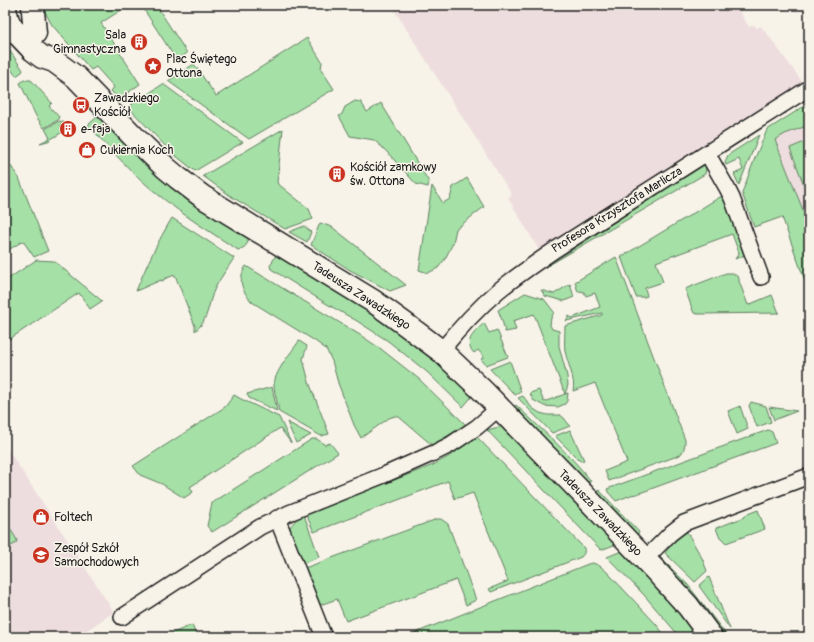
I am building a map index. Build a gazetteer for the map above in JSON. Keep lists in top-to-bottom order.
{
  "streets": {
    "street": ["Profesora Krzysztofa Marlicza", "Tadeusza Zawadzkiego"]
  },
  "crossings": [
    ["Profesora Krzysztofa Marlicza", "Tadeusza Zawadzkiego"]
  ],
  "places": {
    "building": ["Sala Gimnastyczna", "e-faja", "Kościół zamkowy św. Ottona"],
    "place": ["Plac Świętego Ottona"],
    "bus stop": ["Zawadzkiego Kościół"],
    "shop": ["Cukiernia Koch", "Foltech"],
    "school or university": ["Zespół Szkół Samochodowych"]
  }
}
